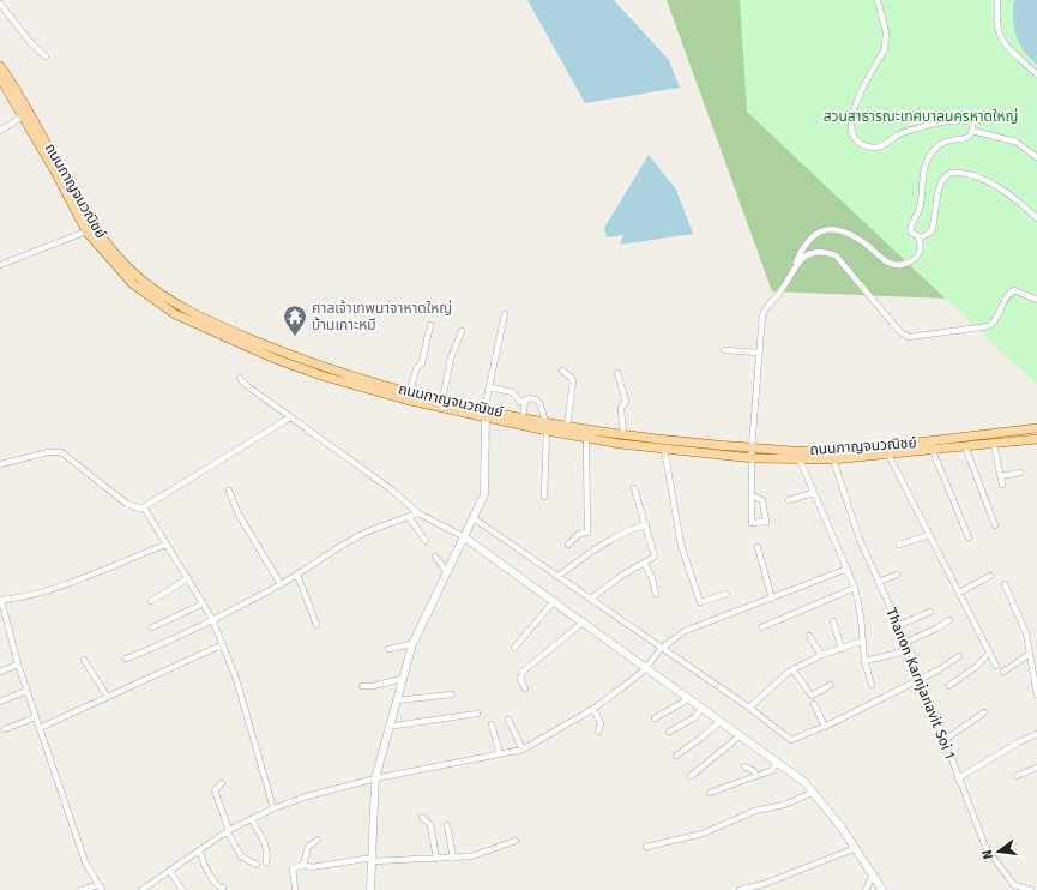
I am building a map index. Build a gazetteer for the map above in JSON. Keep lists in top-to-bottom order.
{
  "streets": {
    "main road": ["ถนนกาญจนวณิชย์"],
    "street": ["Thanon Karnjanavit Soi 1"]
  },
  "crossings": [
    ["ถนนกาญจนวณิชย์", "Thanon Karnjanavit Soi 1"]
  ],
  "parks": ["สวนสาธารณะเทศบาลนครหาดใหญ่"],
  "places": {
    "temple": ["ศาลเจ้าเทพนาจาหาดใหญ่ บ้านเกาะหมี"]
  },
  "north": "left"
}
